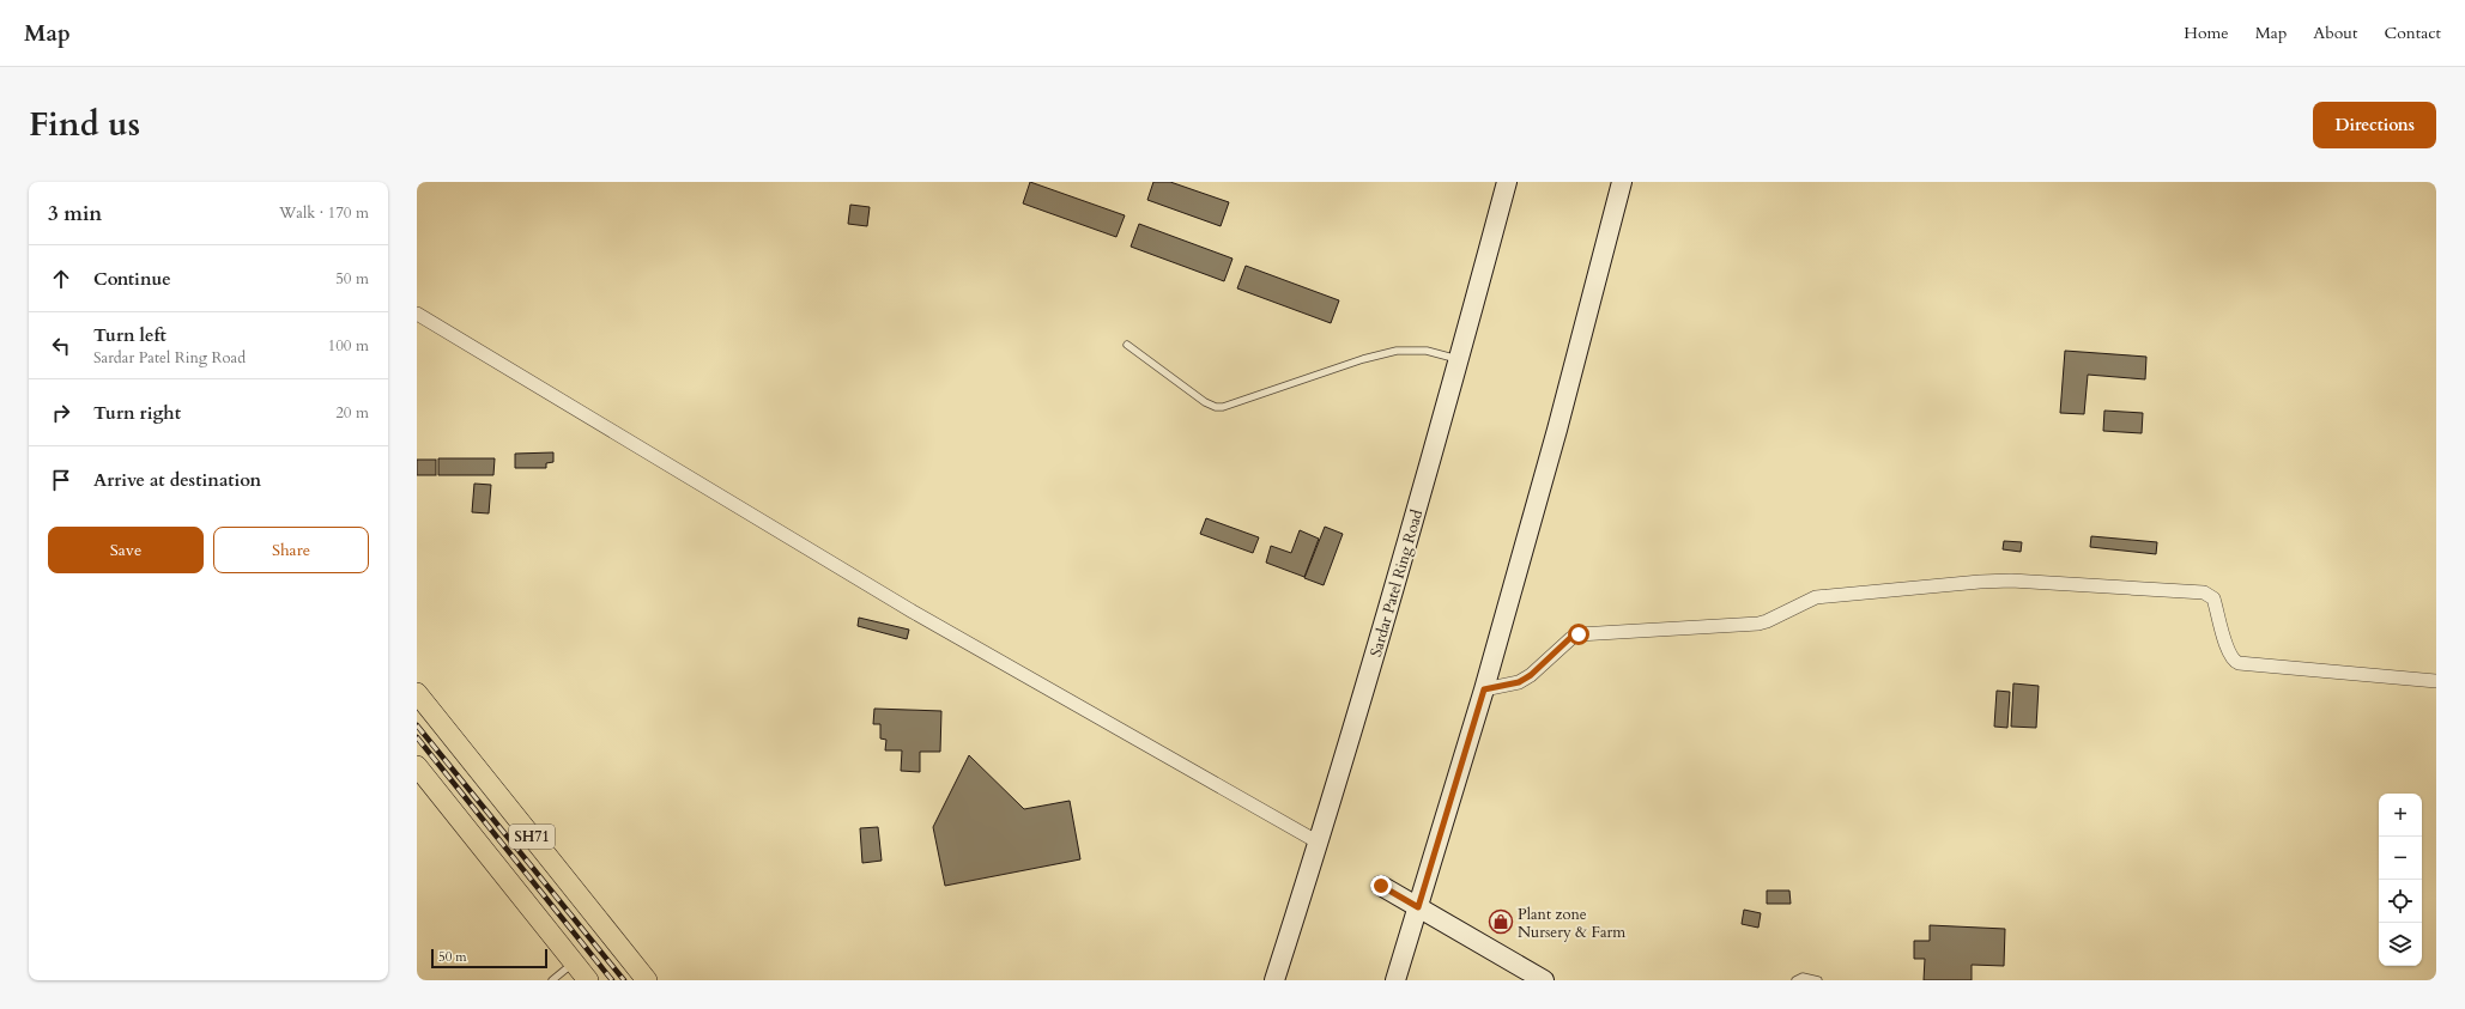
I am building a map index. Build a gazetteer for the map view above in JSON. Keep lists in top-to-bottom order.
{
  "streets": {
    "main road": ["SH71"],
    "street": ["Sardar Patel Ring Road"]
  },
  "places": {
    "shop": ["Plant zone Nursery & Farm"]
  },
  "scale_bar": "50 m",
  "page": {
    "header": "Map",
    "nav": [
      "Home",
      "Map",
      "About",
      "Contact"
    ],
    "title": "Find us",
    "buttons": [
      "Directions",
      ["Save", "Share"]
    ],
    "heading": ["3 min", "Walk · 170 m"],
    "list": [
      ["Continue", "50 m"],
      ["Turn left", "Sardar Patel Ring Road", "100 m"],
      ["Turn right", "20 m"],
      "Arrive at destination"
    ],
    "map_buttons": ["+", "−"],
    "scale": "50 m"
  }
}
